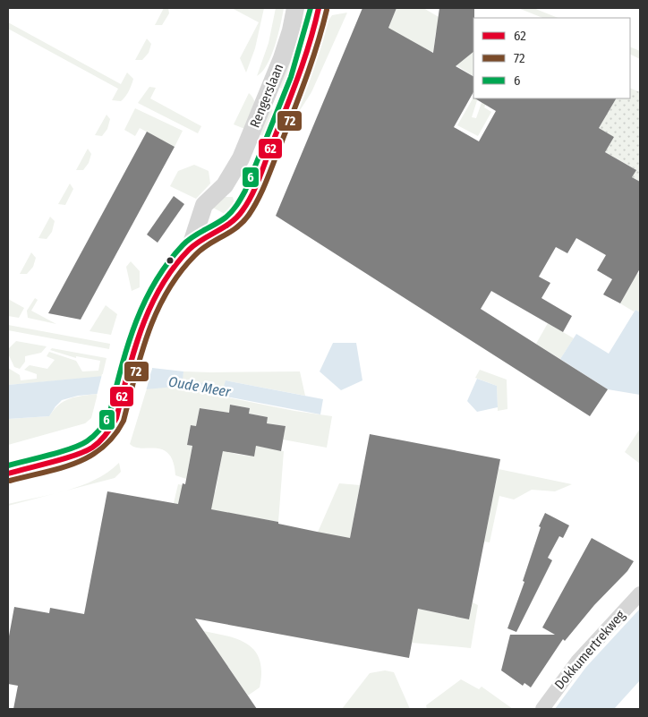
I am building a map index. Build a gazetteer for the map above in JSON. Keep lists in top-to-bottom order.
{
  "streets": {
    "street": ["Rengerslaan", "Dokkumertrekweg"]
  },
  "water": ["Oude Meer"],
  "lines": ["transit line 62", "transit line 6", "transit line 72"],
  "legend": ["62", "72", "6"]
}
